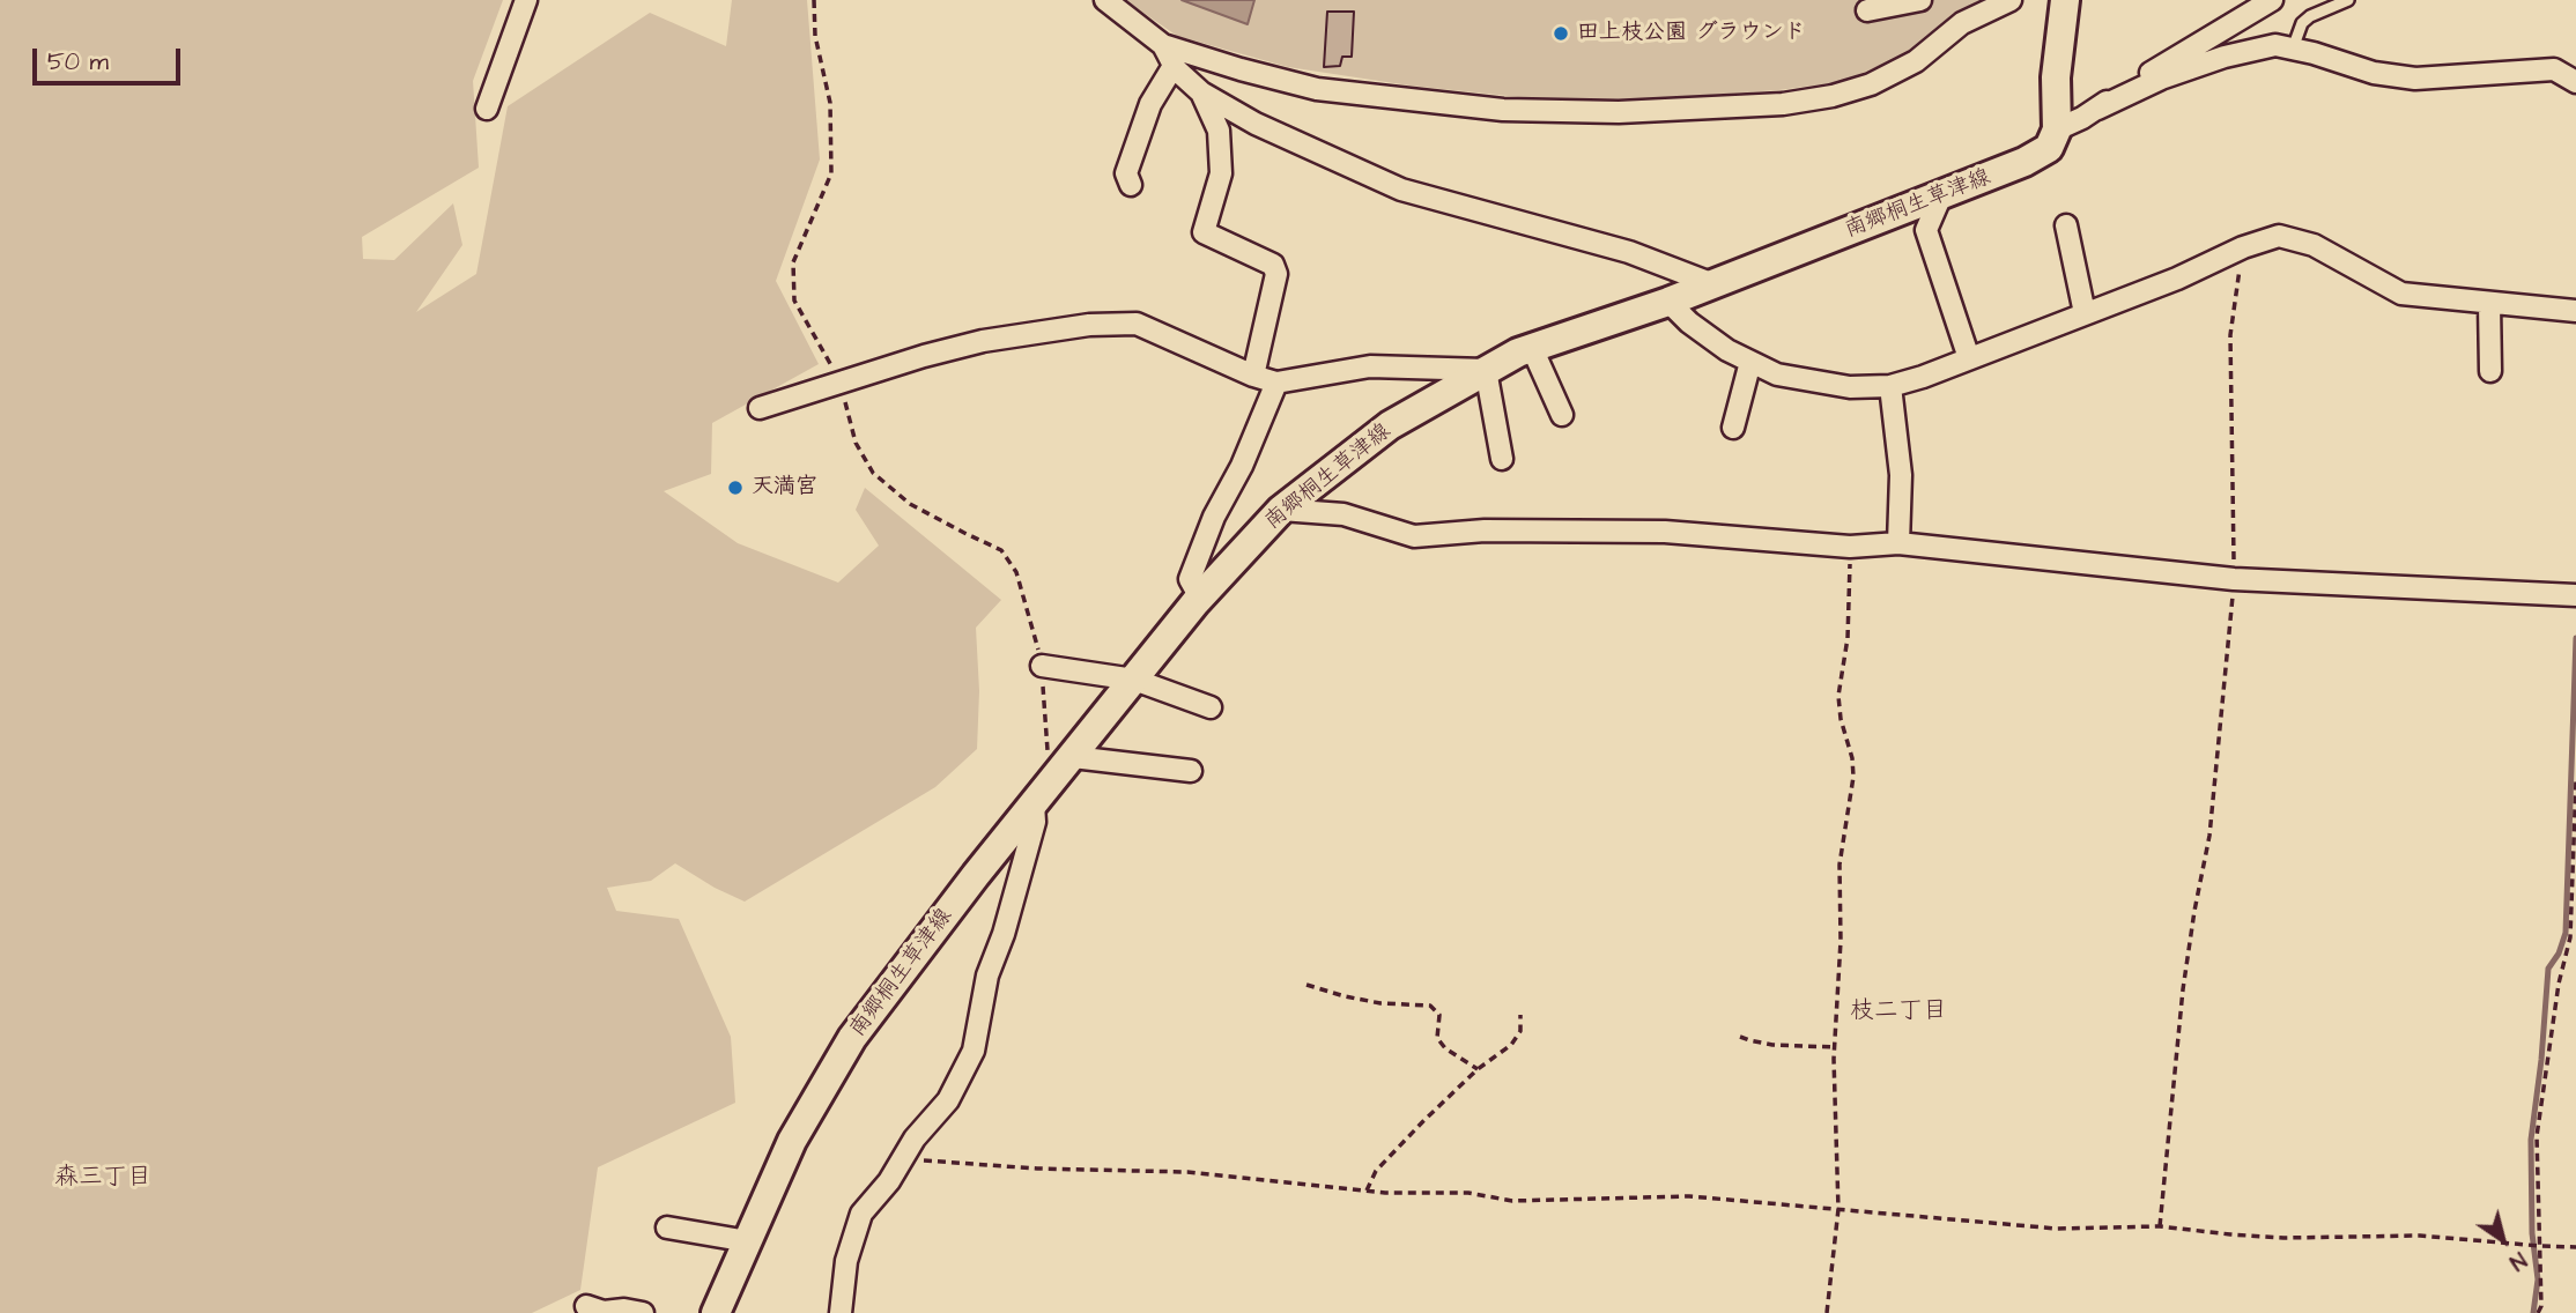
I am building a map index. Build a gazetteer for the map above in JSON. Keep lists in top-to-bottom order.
{
  "streets": {
    "main road": ["南郷桐生草津線"]
  },
  "districts": ["枝二丁目", "森三丁目"],
  "places": ["田上枝公園 グラウンド", "天満宮"],
  "scale_bar": "50 m",
  "north": "bottom right"
}
